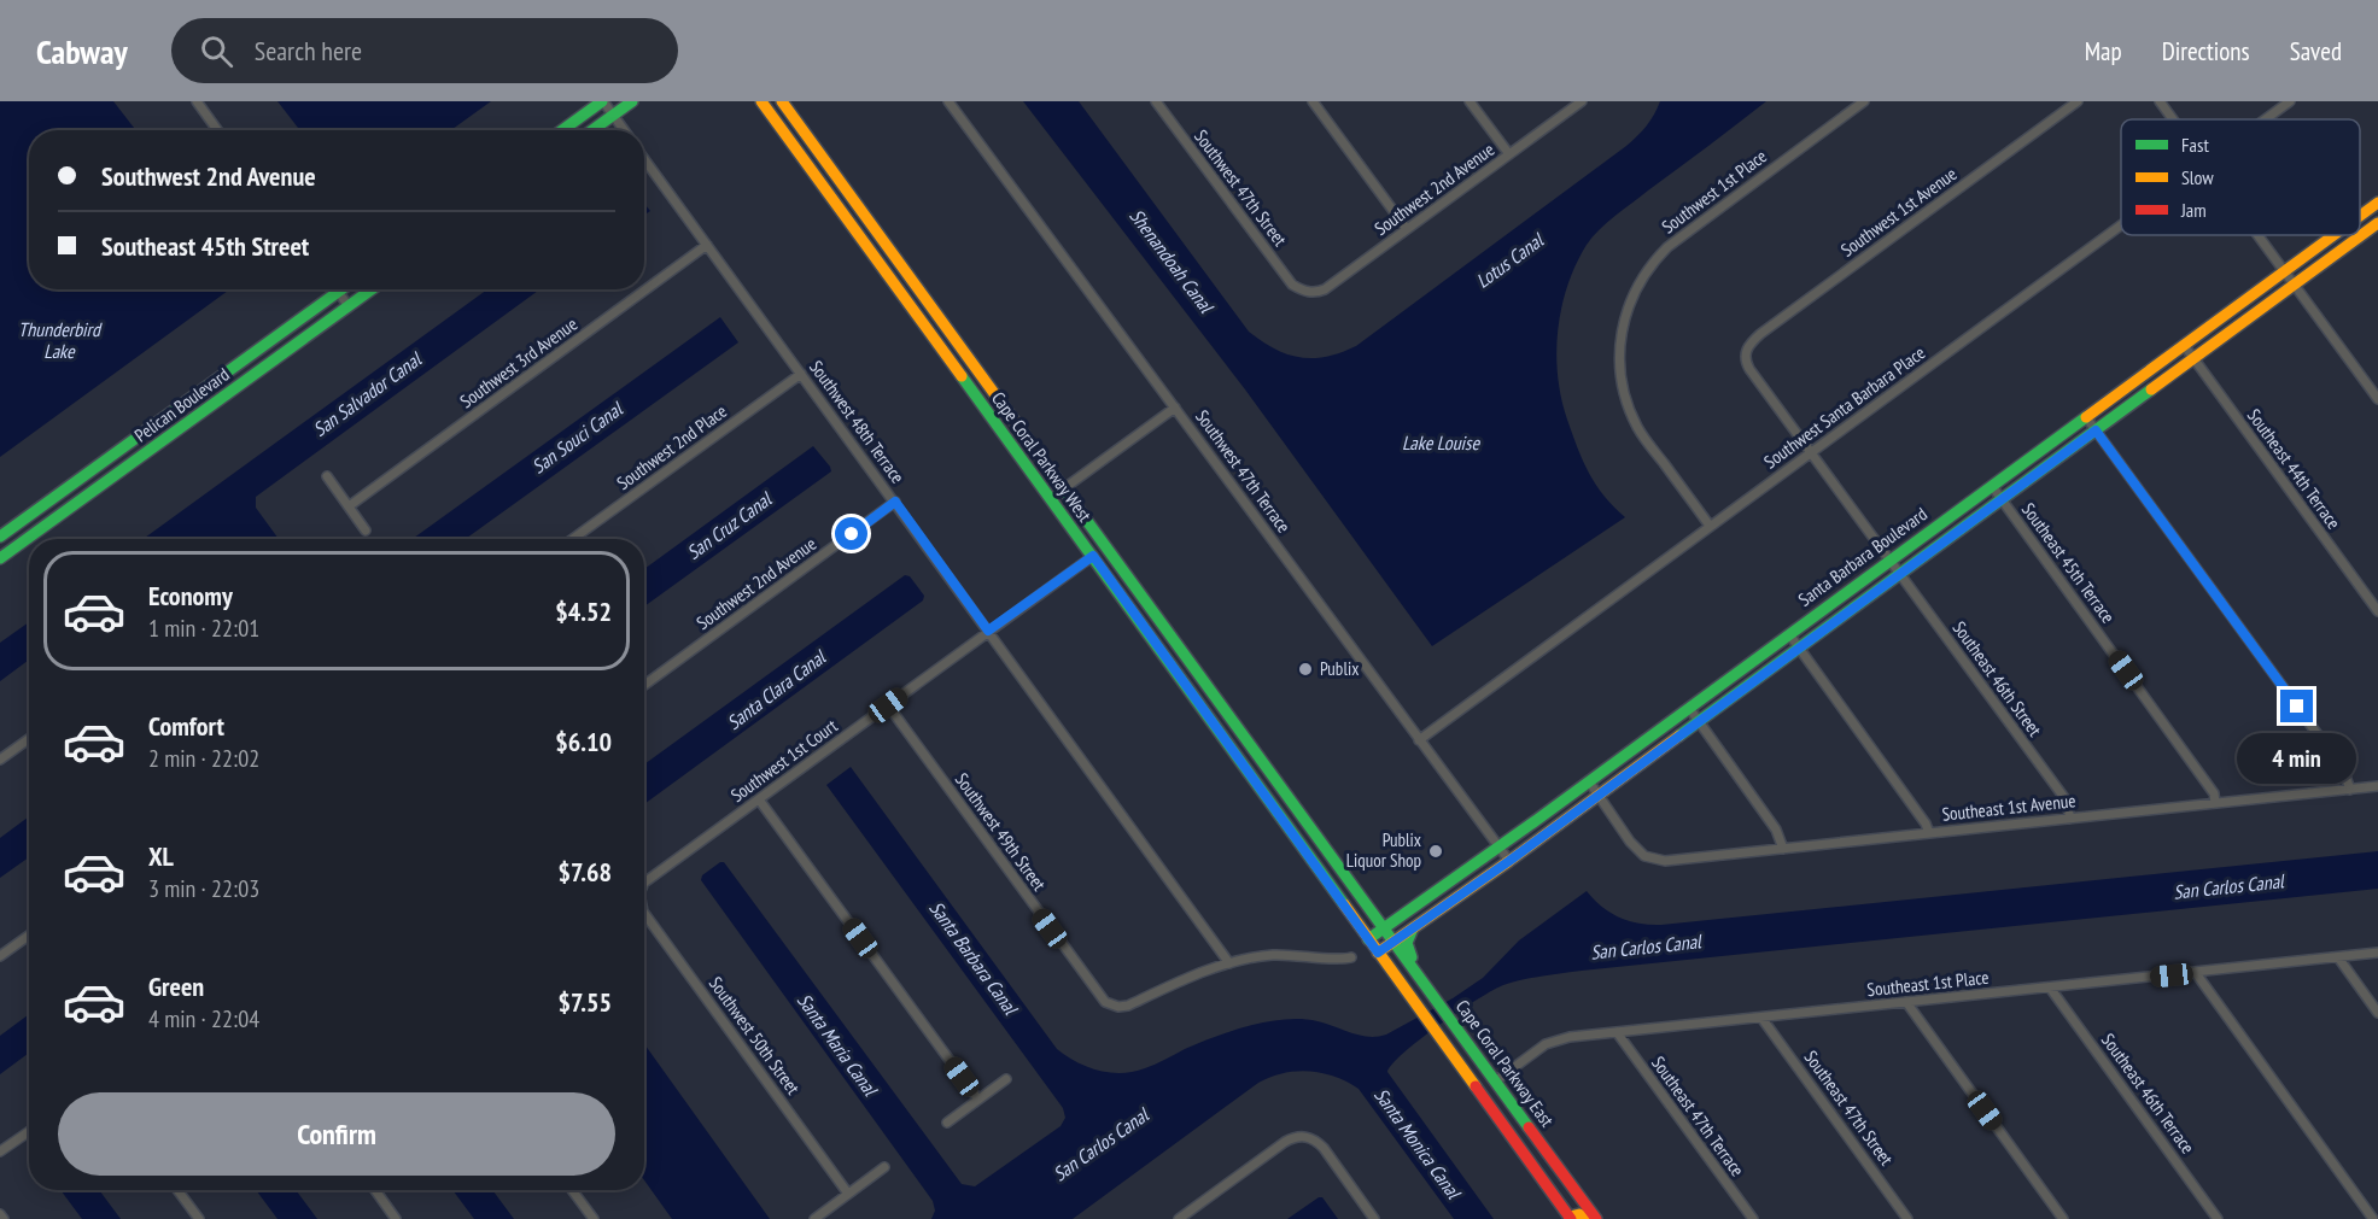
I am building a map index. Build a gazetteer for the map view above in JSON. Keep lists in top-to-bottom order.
{
  "streets": {
    "main road": [
      "Pelican Boulevard",
      "Cape Coral Parkway West",
      "Santa Barbara Boulevard",
      "Cape Coral Parkway East"
    ],
    "street": [
      "Southwest 47th Street",
      "Southwest 2nd Avenue",
      "Southwest 1st Place",
      "Southwest 1st Avenue",
      "Southwest 3rd Avenue",
      "Southwest Santa Barbara Place",
      "Southwest 48th Terrace",
      "Southwest 2nd Place",
      "Southeast 44th Terrace",
      "Southwest 47th Terrace",
      "Southeast 45th Terrace",
      "Southeast 46th Street",
      "Southwest 1st Court",
      "Southeast 1st Avenue",
      "Southwest 49th Street",
      "Southeast 1st Place",
      "Southwest 50th Street",
      "Southeast 46th Terrace",
      "Southeast 47th Street",
      "Southeast 47th Terrace"
    ]
  },
  "crossings": [
    ["Southwest 47th Street", "Southwest 2nd Avenue"],
    ["Southwest 2nd Avenue", "Southwest 48th Terrace"],
    ["Southwest 1st Place", "Southwest Santa Barbara Place"],
    ["Southwest 1st Avenue", "Southeast 46th Street"],
    ["Southwest 3rd Avenue", "Southwest 48th Terrace"],
    ["Southwest Santa Barbara Place", "Southwest 47th Terrace"],
    ["Southwest Santa Barbara Place", "Southeast 46th Street"],
    ["Southwest 48th Terrace", "Southwest 2nd Place"],
    ["Southwest 48th Terrace", "Southwest 1st Court"],
    ["Southwest 48th Terrace", "Southwest 49th Street"],
    ["Cape Coral Parkway West", "Santa Barbara Boulevard"],
    ["Cape Coral Parkway West", "Southwest 1st Court"],
    ["Cape Coral Parkway West", "Cape Coral Parkway East"],
    ["Southeast 44th Terrace", "Santa Barbara Boulevard"],
    ["Southwest 47th Terrace", "Santa Barbara Boulevard"],
    ["Santa Barbara Boulevard", "Southeast 45th Terrace"],
    ["Santa Barbara Boulevard", "Southeast 46th Street"],
    ["Santa Barbara Boulevard", "Southeast 1st Avenue"],
    ["Santa Barbara Boulevard", "Cape Coral Parkway East"],
    ["Southeast 45th Terrace", "Southeast 1st Avenue"],
    ["Southeast 46th Street", "Southeast 1st Avenue"],
    ["Southwest 1st Court", "Southwest 49th Street"],
    ["Southeast 1st Place", "Cape Coral Parkway East"],
    ["Southeast 1st Place", "Southeast 46th Terrace"],
    ["Southeast 1st Place", "Southeast 47th Street"],
    ["Southeast 1st Place", "Southeast 47th Terrace"]
  ],
  "water": [
    "Shenandoah Canal",
    "Lotus Canal",
    "Thunderbird Lake",
    "San Salvador Canal",
    "San Souci Canal",
    "Lake Louise",
    "San Cruz Canal",
    "Santa Clara Canal",
    "San Carlos Canal",
    "Santa Barbara Canal",
    "Santa Maria Canal",
    "Santa Monica Canal"
  ],
  "places": ["Publix", "Publix Liquor Shop"],
  "legend": ["Fast", "Slow", "Jam"],
  "page": {
    "header": "Cabway",
    "search": "Search here",
    "nav": ["Map", "Directions", "Saved"],
    "banner": ["Southwest 2nd Avenue", "Southeast 45th Street"],
    "list": [
      {
        "name": "Economy",
        "note": "1 min · 22:01",
        "value": "$4.52"
      },
      {
        "name": "Comfort",
        "note": "2 min · 22:02",
        "value": "$6.10"
      },
      {
        "name": "XL",
        "note": "3 min · 22:03",
        "value": "$7.68"
      },
      {
        "name": "Green",
        "note": "4 min · 22:04",
        "value": "$7.55"
      }
    ],
    "bubble": "4 min",
    "buttons": "Confirm"
  }
}
